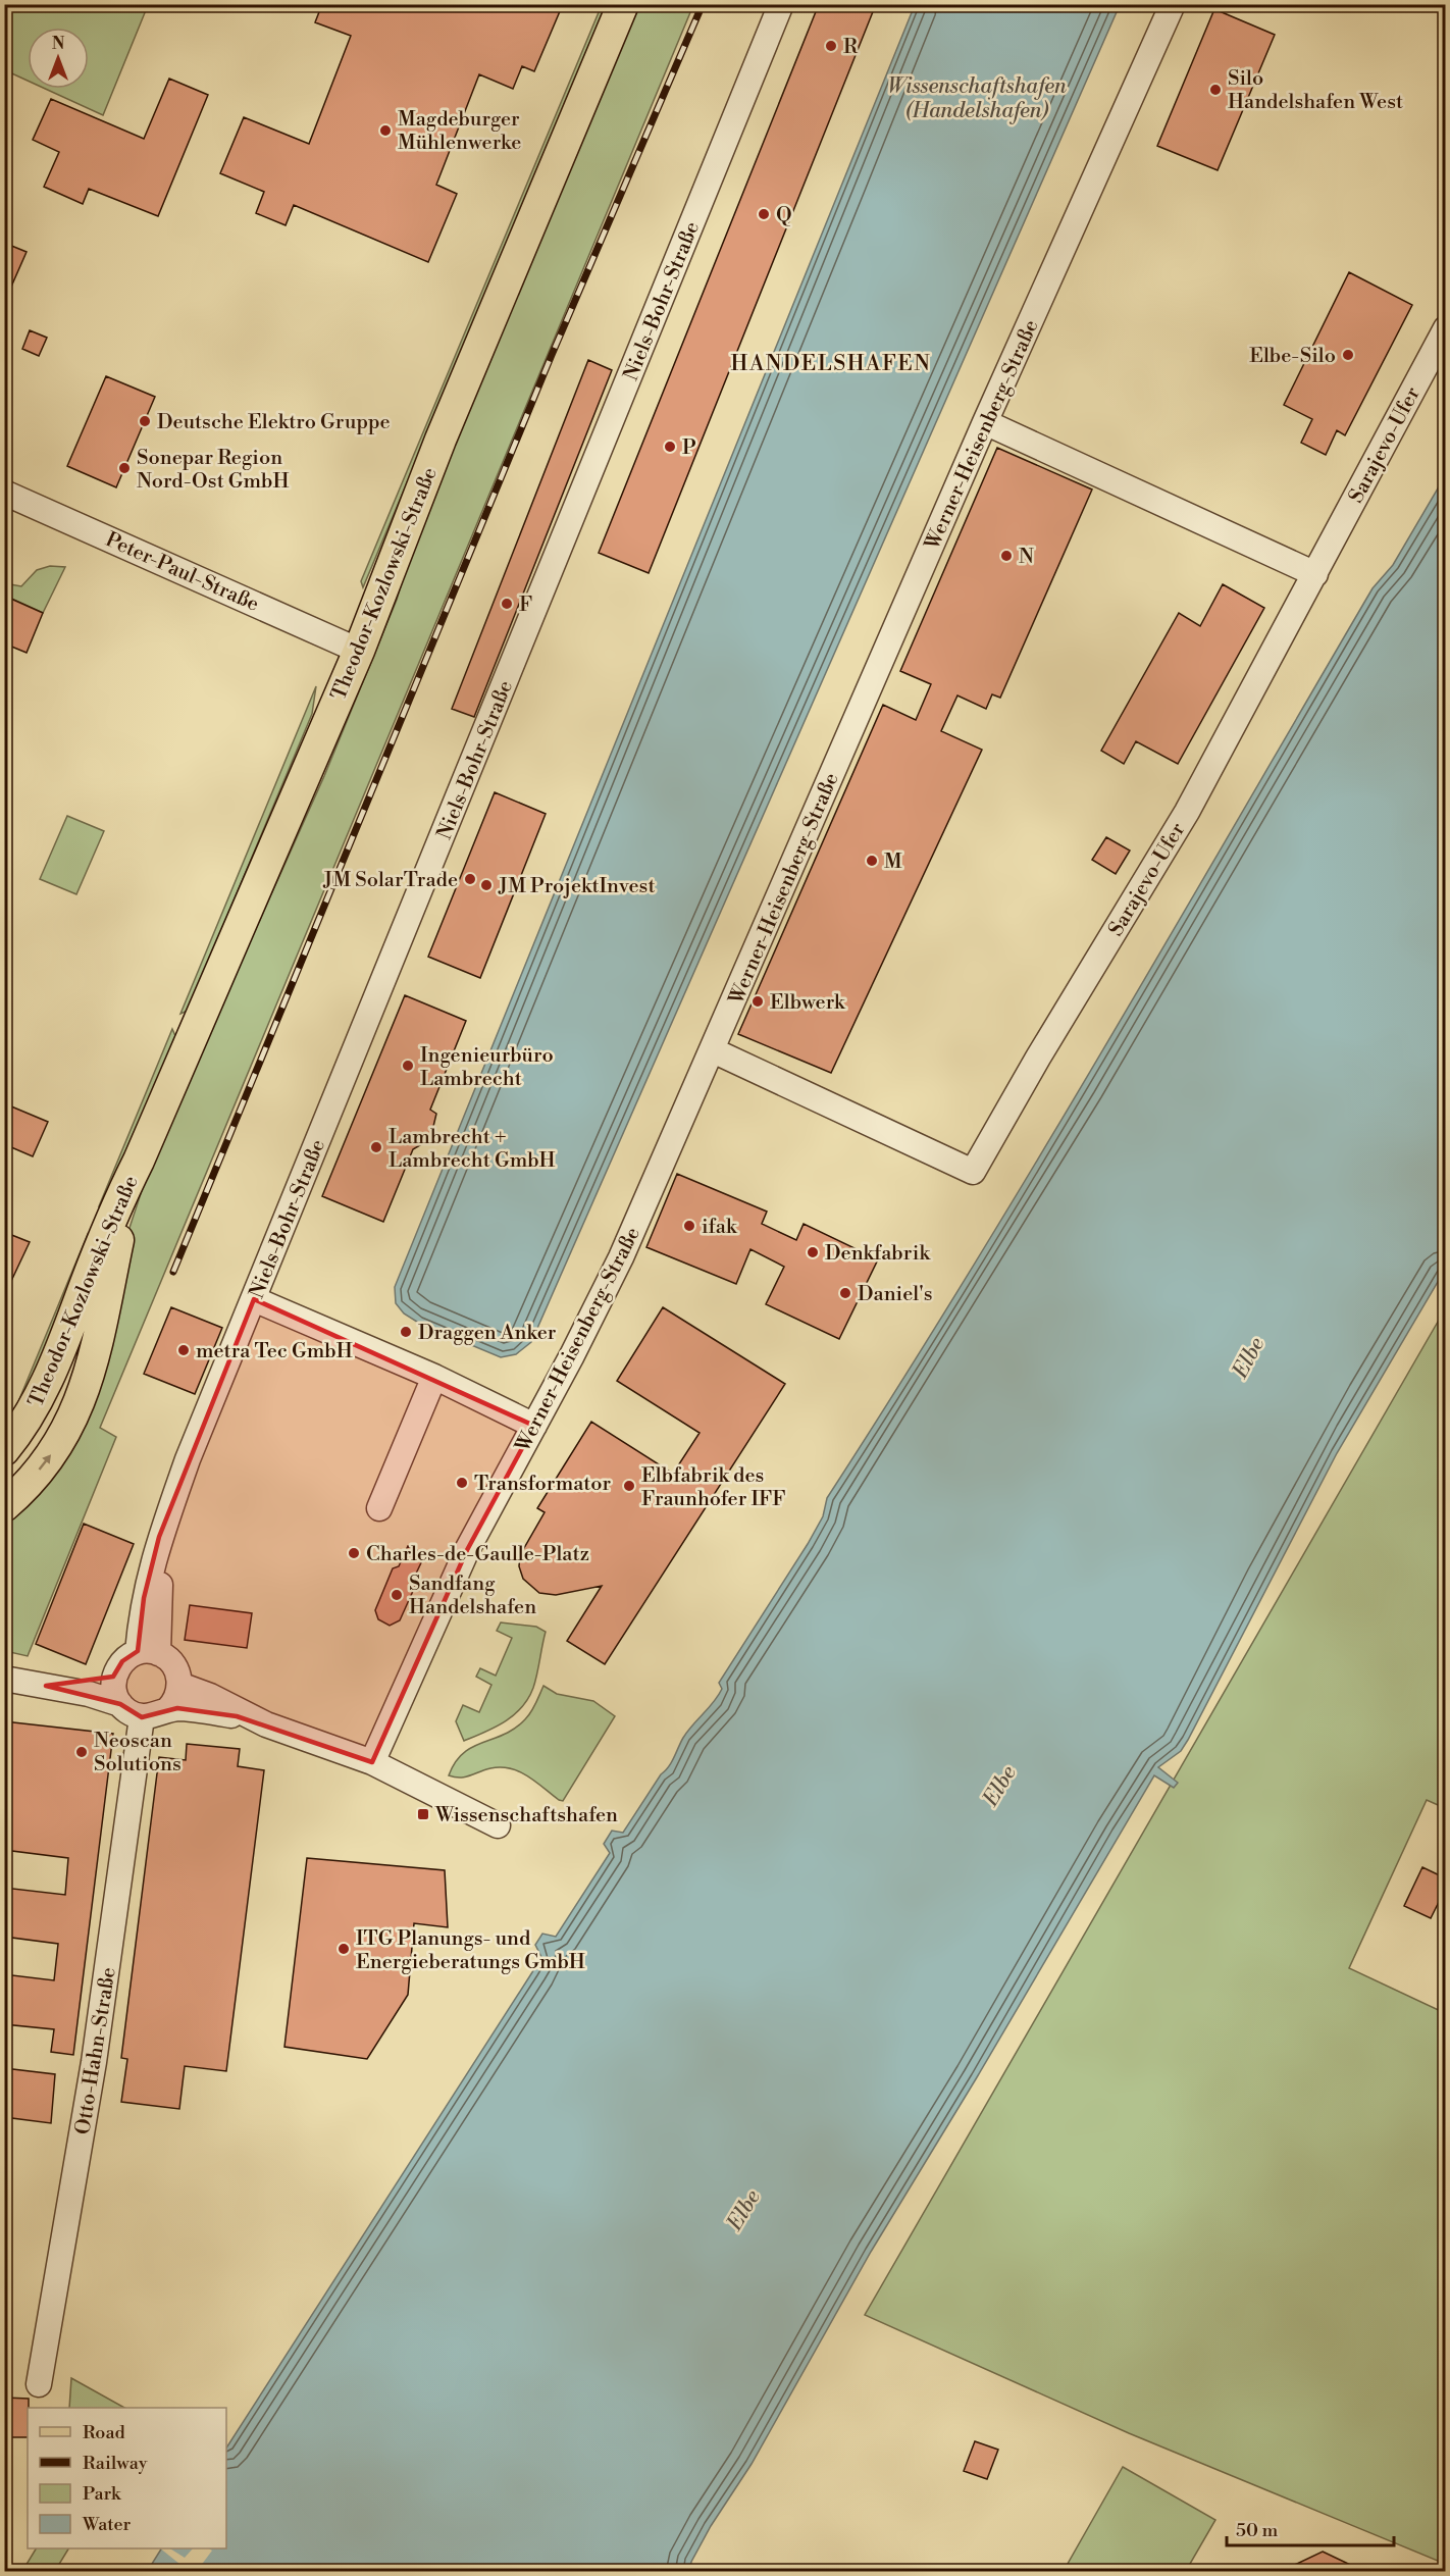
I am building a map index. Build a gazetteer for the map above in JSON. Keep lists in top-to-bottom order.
{
  "streets": {
    "main road": ["Theodor-Kozlowski-Straße"],
    "street": [
      "Niels-Bohr-Straße",
      "Werner-Heisenberg-Straße",
      "Sarajevo-Ufer",
      "Peter-Paul-Straße",
      "Otto-Hahn-Straße"
    ]
  },
  "crossings": [
    ["Niels-Bohr-Straße", "Otto-Hahn-Straße"],
    ["Werner-Heisenberg-Straße", "Sarajevo-Ufer"],
    ["Peter-Paul-Straße", "Theodor-Kozlowski-Straße"]
  ],
  "districts": ["HANDELSHAFEN"],
  "water": ["Wissenschaftshafen (Handelshafen)", "Elbe"],
  "places": {
    "other": [
      "R",
      "Silo Handelshafen West",
      "Magdeburger Mühlenwerke",
      "Q",
      "Elbe-Silo",
      "Deutsche Elektro Gruppe",
      "P",
      "Sonepar Region Nord-Ost GmbH",
      "N",
      "F",
      "M",
      "JM SolarTrade",
      "JM ProjektInvest",
      "Elbwerk",
      "Ingenieurbüro Lambrecht",
      "Lambrecht + Lambrecht GmbH",
      "ifak",
      "Denkfabrik",
      "Daniel's",
      "Draggen Anker",
      "metra Tec GmbH",
      "Transformator",
      "Elbfabrik des Fraunhofer IFF",
      "Charles-de-Gaulle-Platz",
      "Sandfang Handelshafen",
      "Neoscan Solutions",
      "ITG Planungs- und Energieberatungs GmbH"
    ],
    "transit": ["Wissenschaftshafen"]
  },
  "legend": [
    "Road",
    "Railway",
    "Park",
    "Water"
  ],
  "scale_bar": "50 m",
  "north": "top"
}
